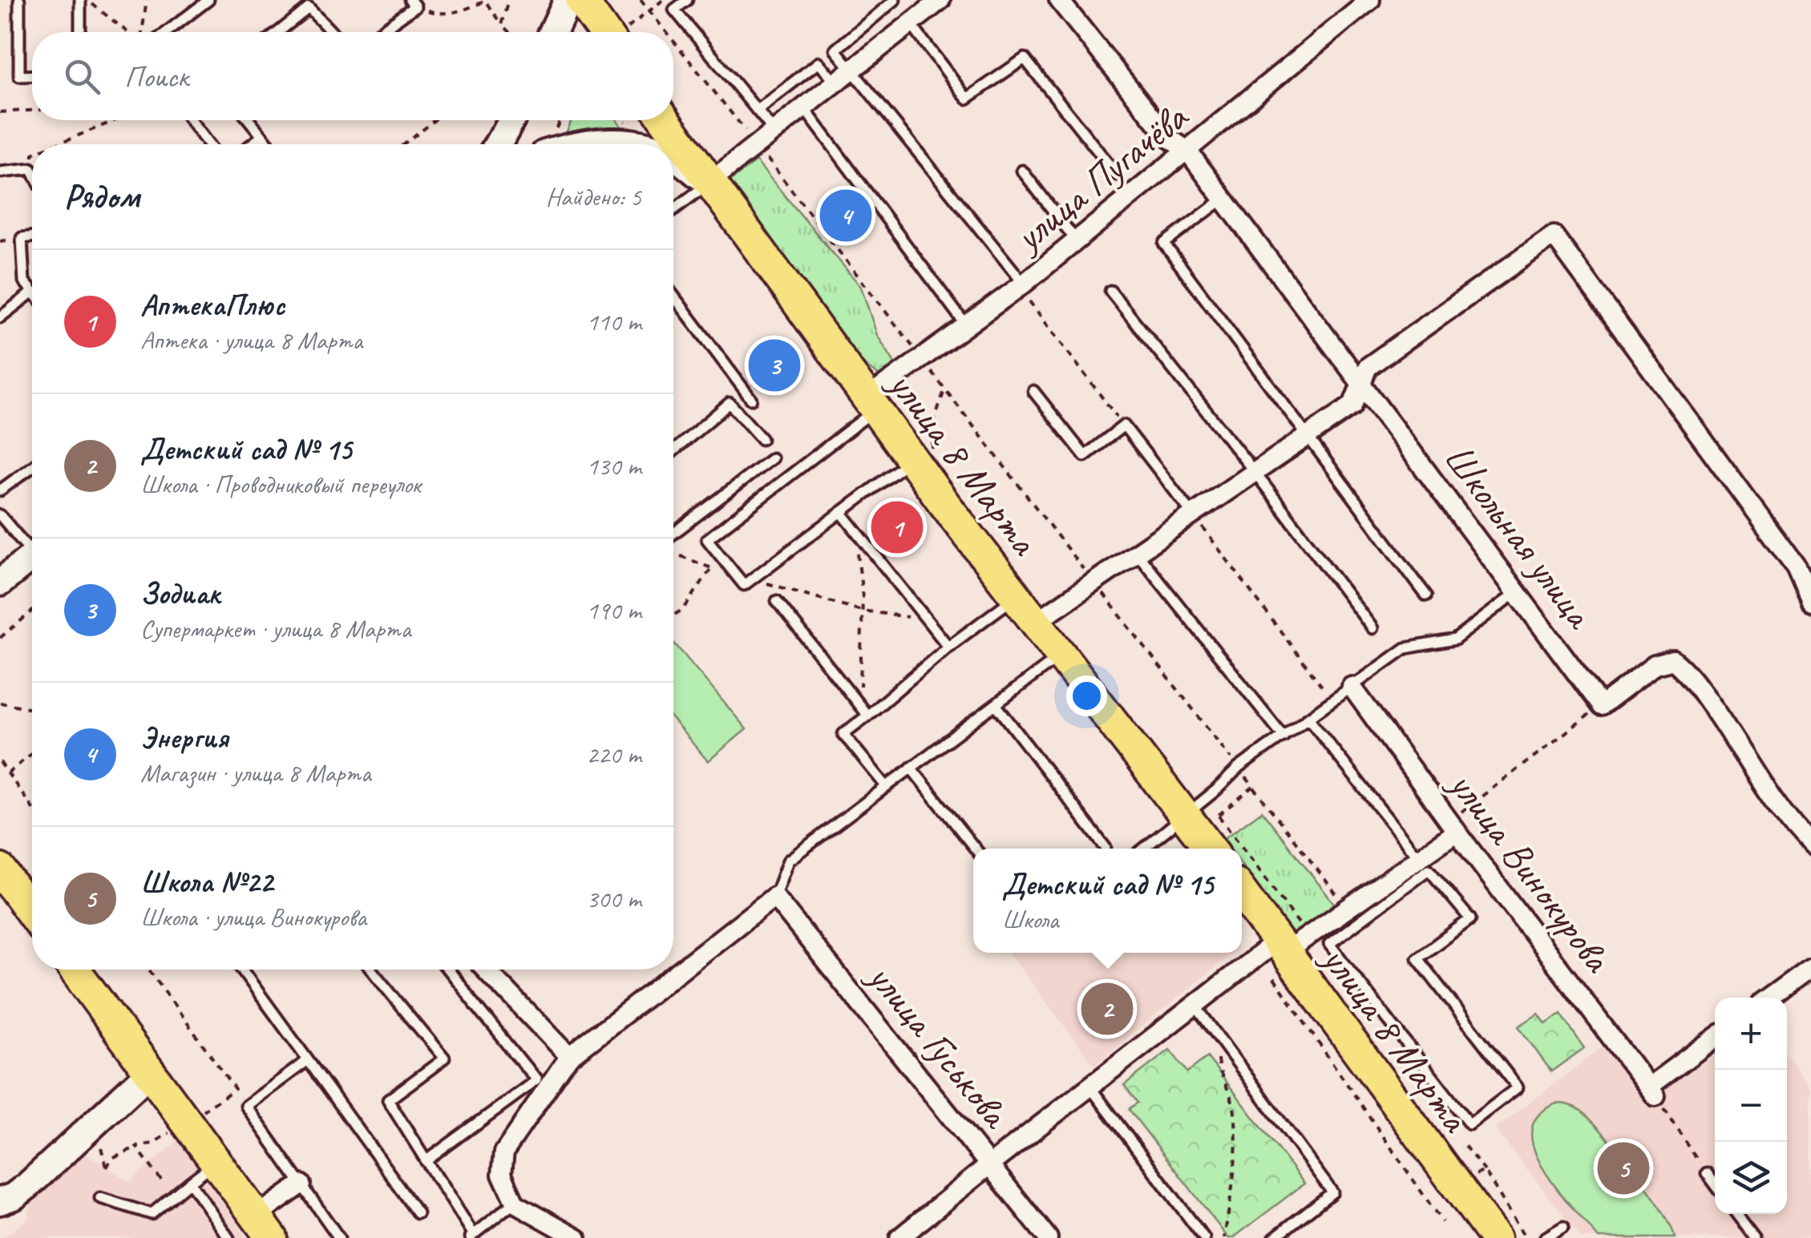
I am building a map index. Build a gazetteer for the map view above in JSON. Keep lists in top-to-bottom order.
{
  "streets": {
    "main road": ["улица 8 Марта"],
    "street": [
      "улица Пугачёва",
      "Школьная улица",
      "улица Винокурова",
      "улица Гуськова"
    ]
  },
  "crossings": [
    ["улица Пугачёва", "улица 8 Марта"],
    ["улица Пугачёва", "Школьная улица"]
  ],
  "page": {
    "search": "Поиск",
    "heading": ["Рядом", "Найдено: 5"],
    "pins": [
      "4",
      "3",
      "1",
      "2",
      "5"
    ],
    "list": [
      {
        "mark": "1",
        "name": "АптекаПлюс",
        "note": "Аптека · улица 8 Марта",
        "value": "110 m"
      },
      {
        "mark": "2",
        "name": "Детский сад № 15",
        "note": "Школа · Проводниковый переулок",
        "value": "130 m"
      },
      {
        "mark": "3",
        "name": "Зодиак",
        "note": "Супермаркет · улица 8 Марта",
        "value": "190 m"
      },
      {
        "mark": "4",
        "name": "Энергия",
        "note": "Магазин · улица 8 Марта",
        "value": "220 m"
      },
      {
        "mark": "5",
        "name": "Школа №22",
        "note": "Школа · улица Винокурова",
        "value": "300 m"
      }
    ],
    "popup": ["Детский сад № 15", "Школа"],
    "map_buttons": ["+", "−"]
  }
}
